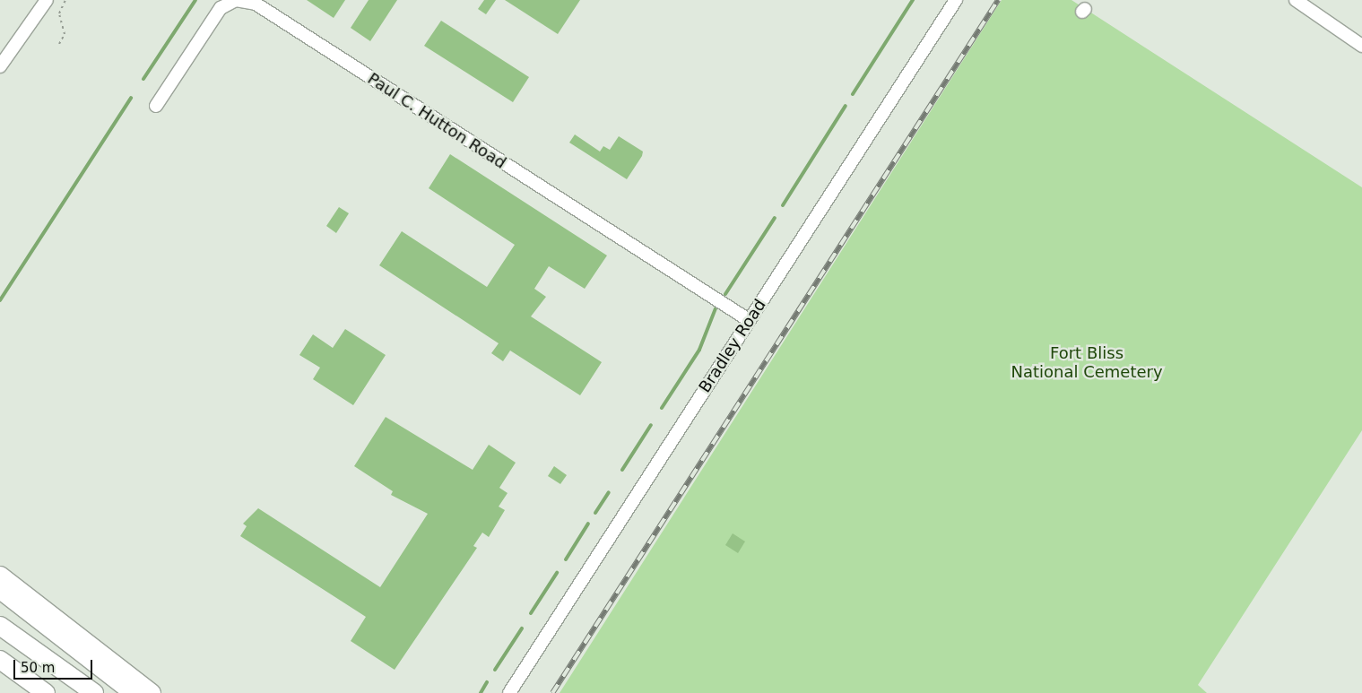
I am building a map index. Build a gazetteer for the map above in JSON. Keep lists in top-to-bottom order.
{
  "streets": {
    "street": ["Paul C. Hutton Road", "Bradley Road"]
  },
  "crossings": [
    ["Paul C. Hutton Road", "Bradley Road"]
  ],
  "parks": ["Fort Bliss National Cemetery"],
  "scale_bar": "50 m"
}
